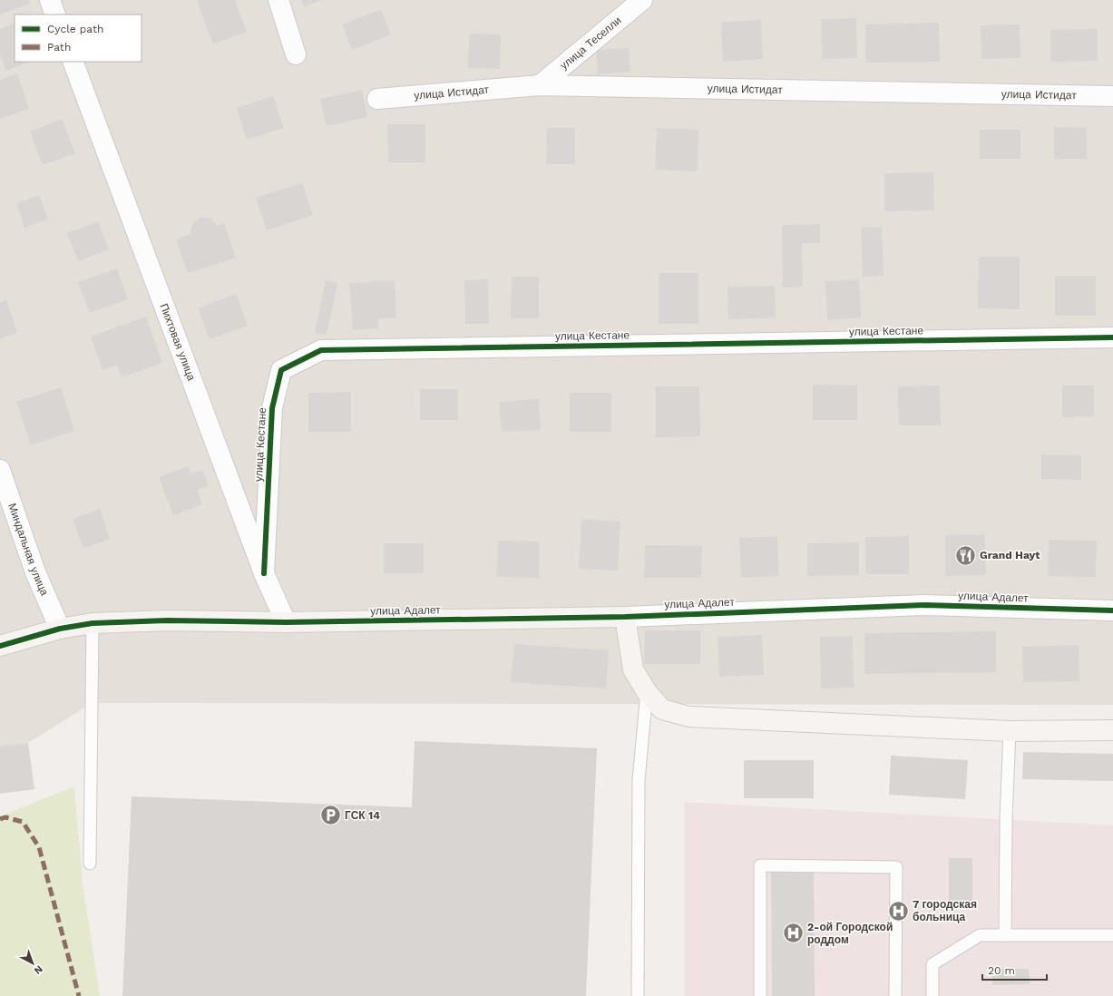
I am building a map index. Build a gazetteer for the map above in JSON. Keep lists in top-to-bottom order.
{
  "streets": {
    "street": [
      "улица Теселли",
      "улица Истидат",
      "улица Кестане",
      "Пихтовая улица",
      "Миндальная улица",
      "улица Адалет"
    ]
  },
  "crossings": [
    ["улица Теселли", "улица Истидат"],
    ["улица Кестане", "Пихтовая улица"],
    ["Пихтовая улица", "улица Адалет"],
    ["Миндальная улица", "улица Адалет"]
  ],
  "places": {
    "restaurant": ["Grand Hayt"],
    "parking": ["ГСК 14"],
    "hospital": ["7 городская больница", "2-ой Городской роддом"]
  },
  "legend": ["Cycle path", "Path"],
  "scale_bar": "20 m",
  "north": "bottom right"
}
